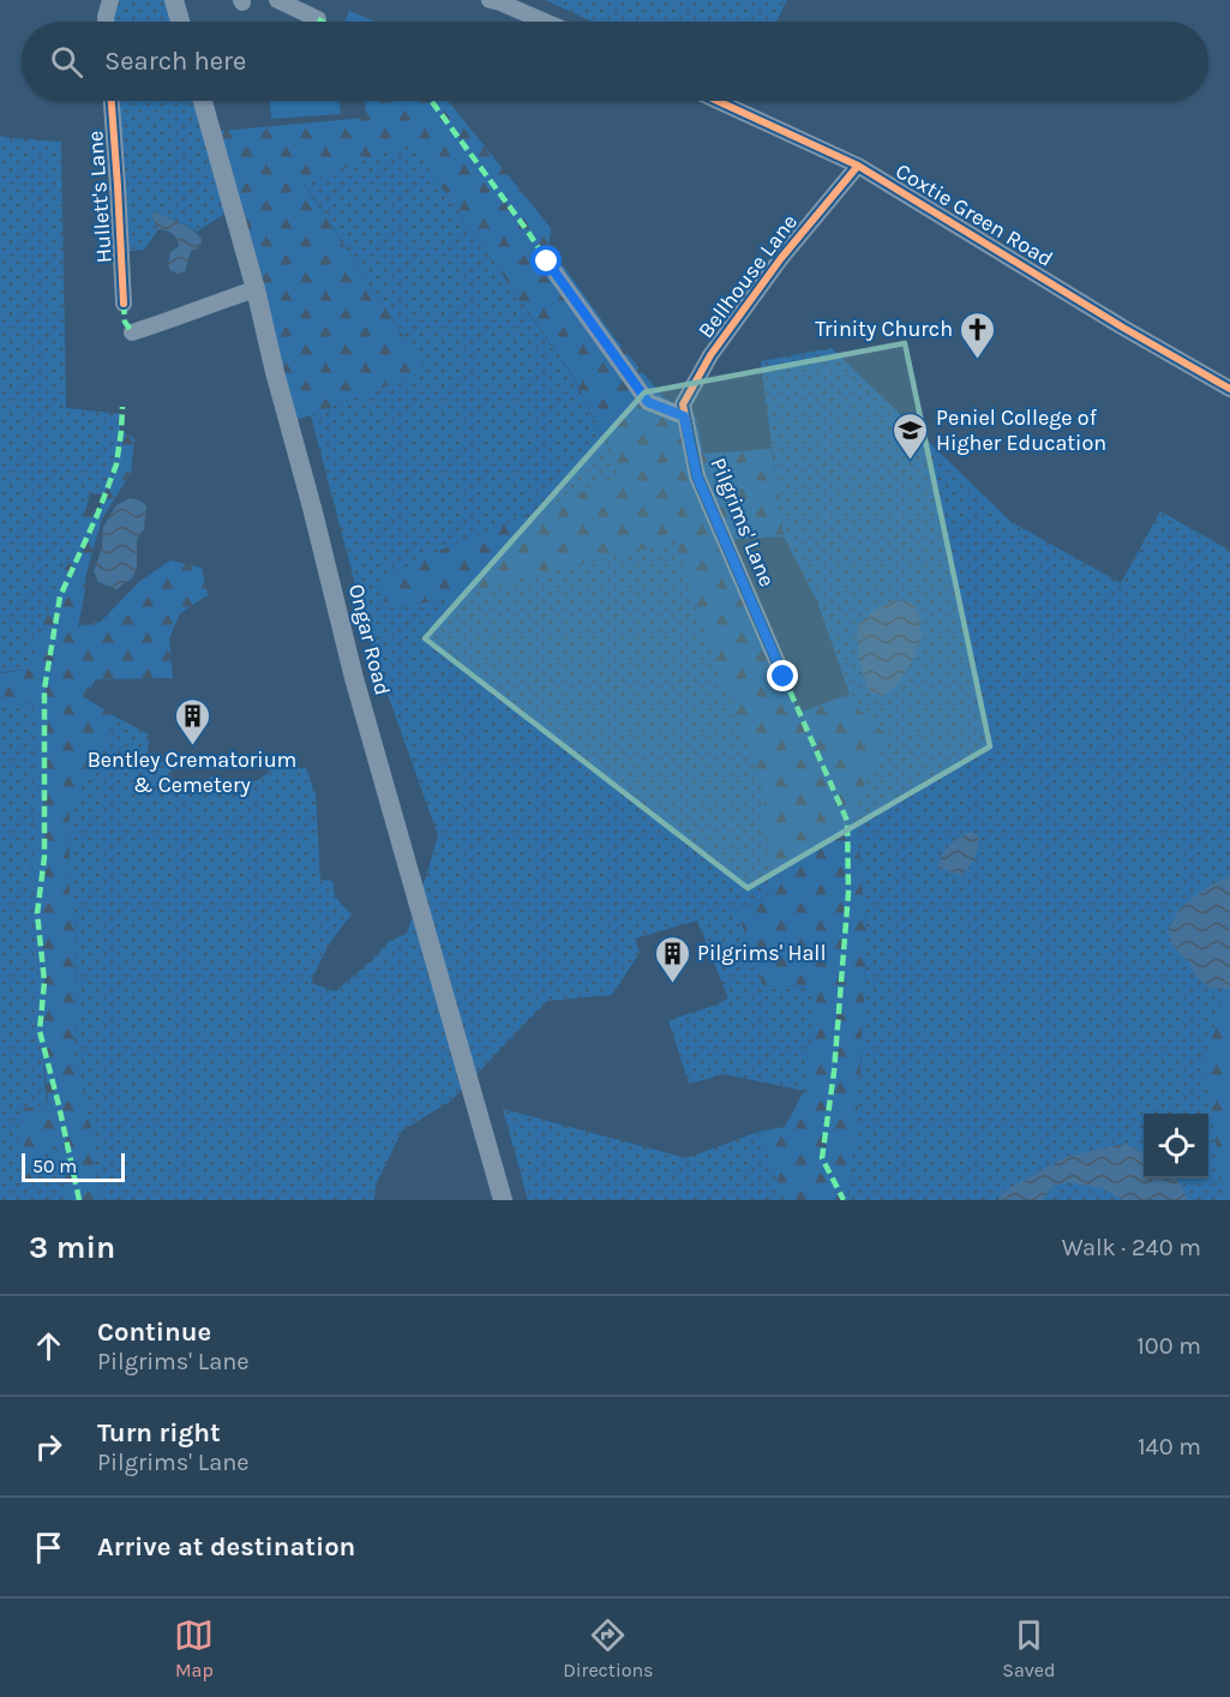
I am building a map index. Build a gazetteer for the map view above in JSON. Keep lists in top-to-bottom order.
{
  "streets": {
    "main road": ["Ongar Road"],
    "street": [
      "Hullett's Lane",
      "Coxtie Green Road",
      "Bellhouse Lane",
      "Pilgrims' Lane"
    ]
  },
  "crossings": [
    ["Coxtie Green Road", "Bellhouse Lane"],
    ["Bellhouse Lane", "Pilgrims' Lane"]
  ],
  "places": {
    "church": ["Trinity Church"],
    "school or university": ["Peniel College of Higher Education"],
    "building": ["Bentley Crematorium & Cemetery", "Pilgrims' Hall"]
  },
  "scale_bar": "50 m",
  "page": {
    "search": "Search here",
    "scale": "50 m",
    "heading": ["3 min", "Walk · 240 m"],
    "list": [
      ["Continue", "Pilgrims' Lane", "100 m"],
      ["Turn right", "Pilgrims' Lane", "140 m"],
      "Arrive at destination"
    ],
    "nav": ["Map", "Directions", "Saved"]
  }
}
